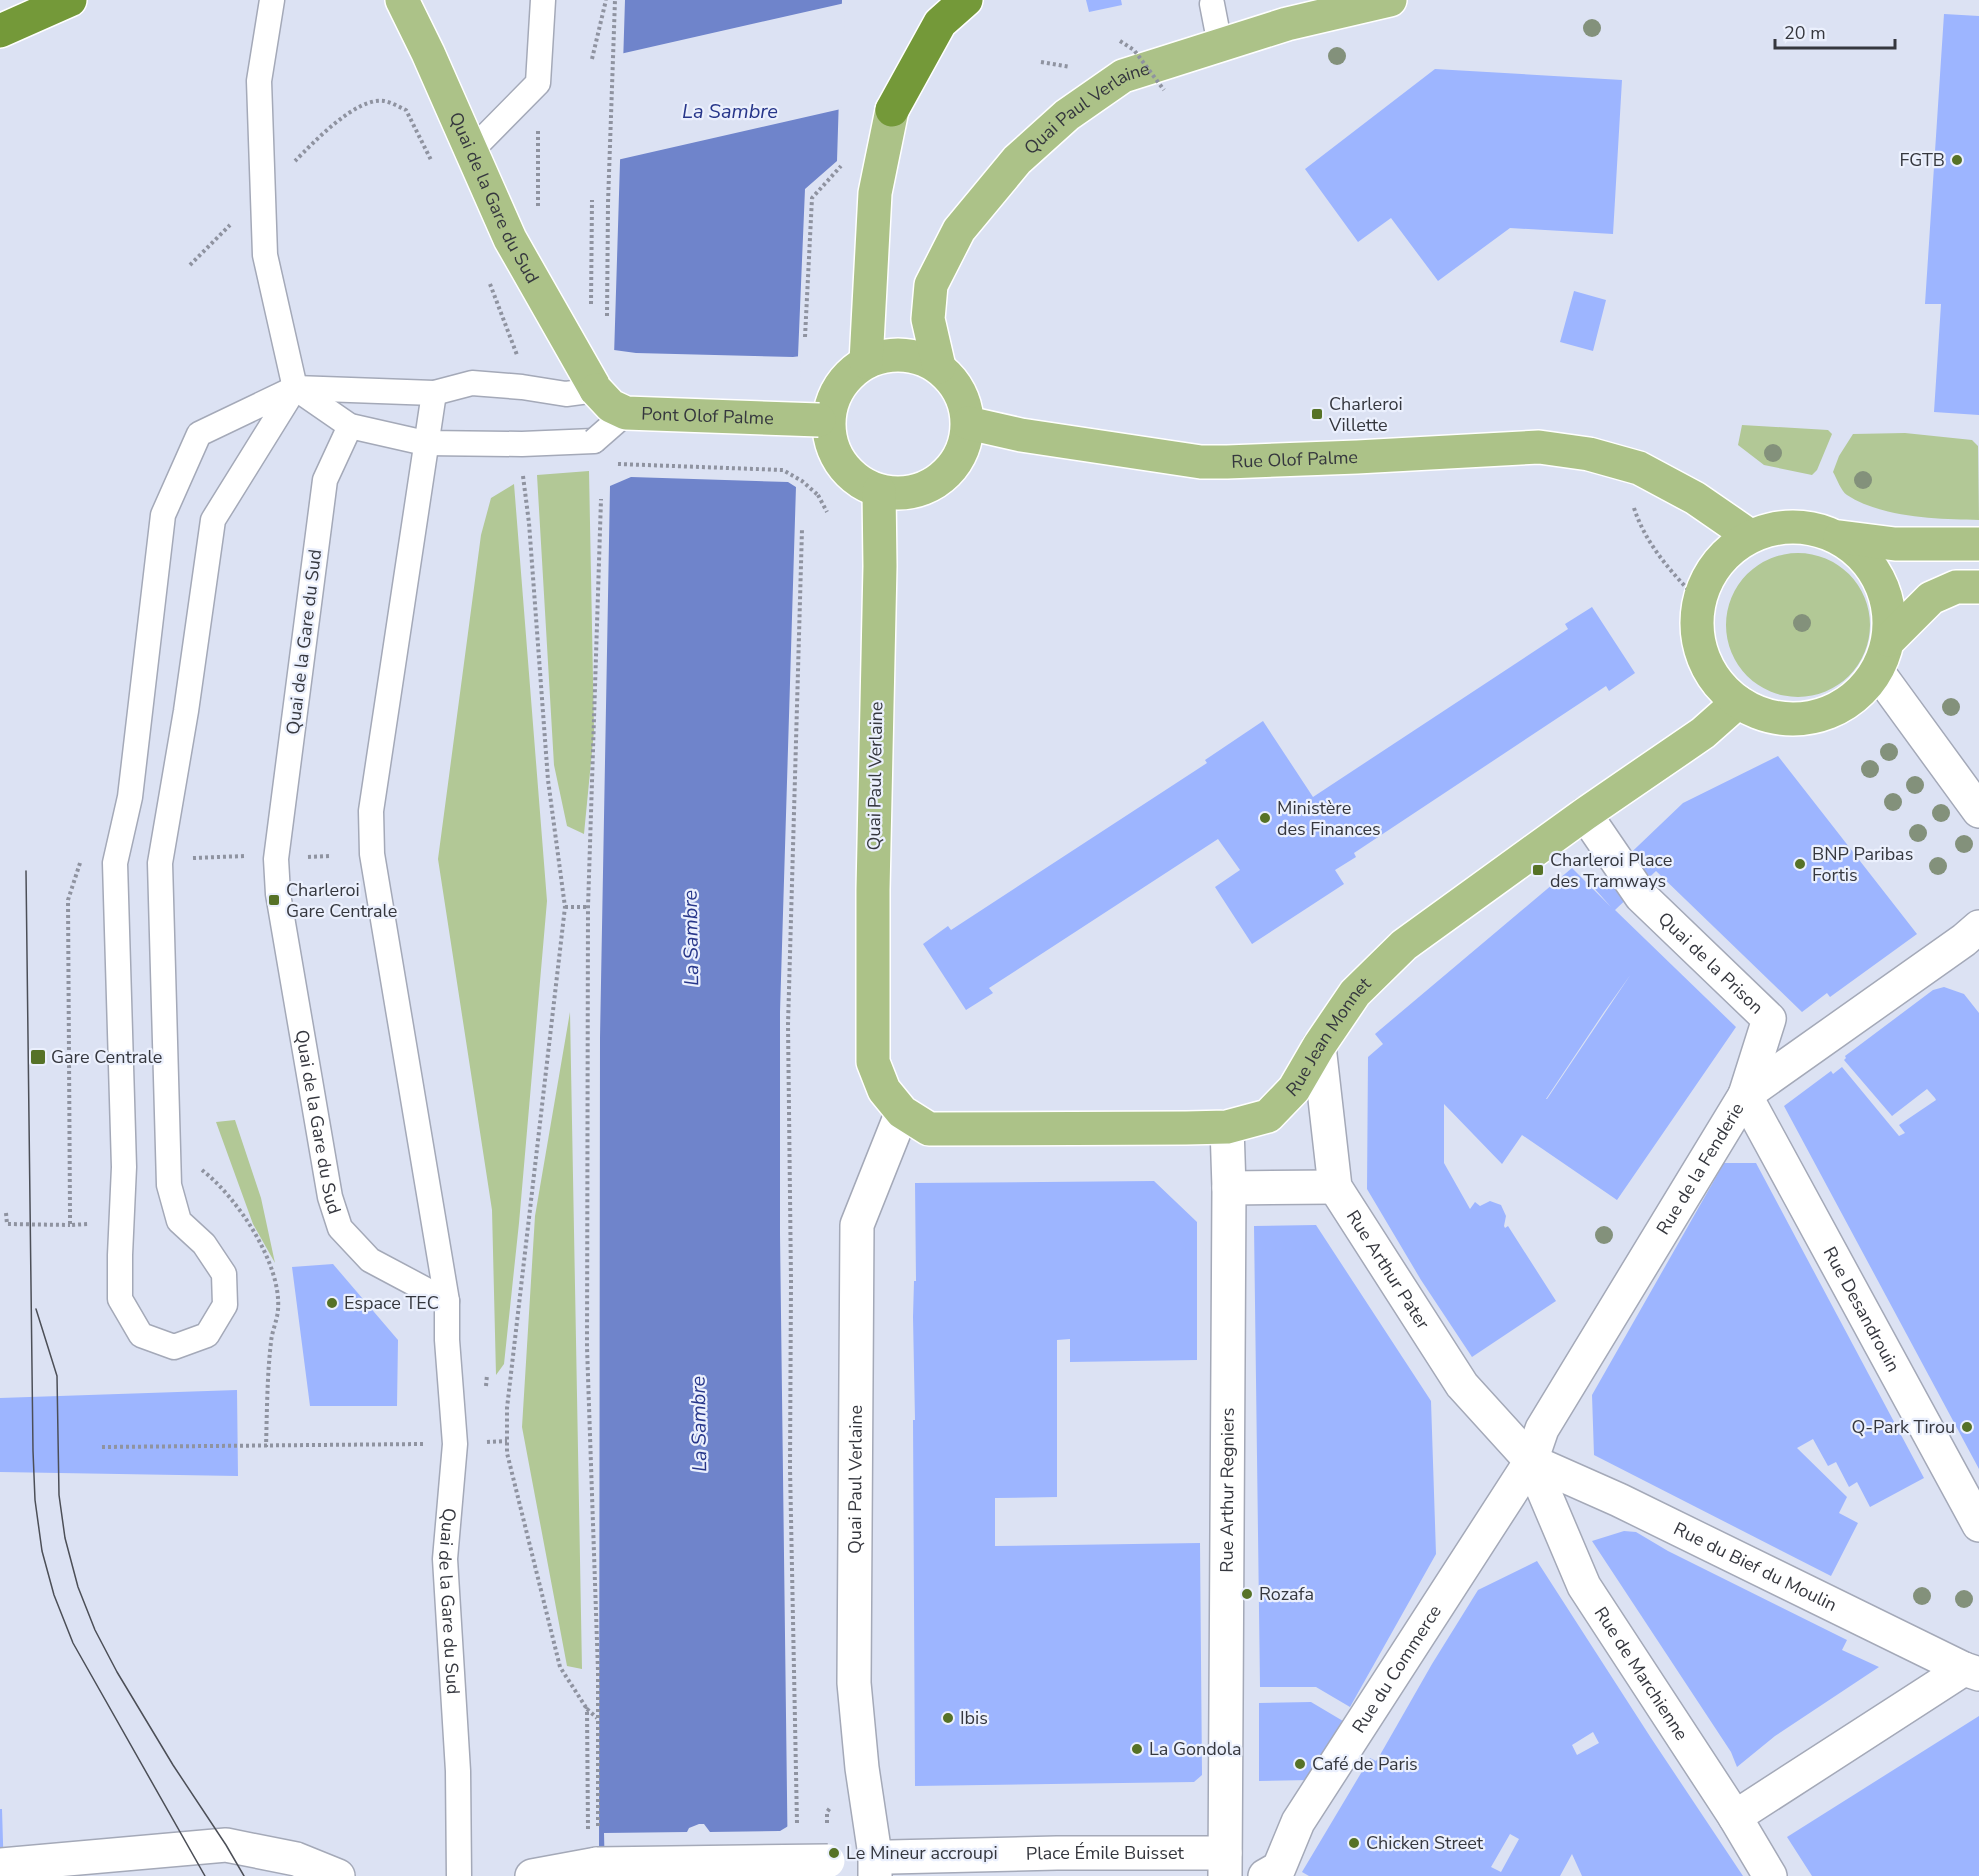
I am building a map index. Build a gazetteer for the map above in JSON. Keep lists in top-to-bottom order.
{
  "streets": {
    "main road": [
      "Quai Paul Verlaine",
      "Quai de la Gare du Sud",
      "Pont Olof Palme",
      "Rue Olof Palme",
      "Rue Jean Monnet"
    ],
    "street": [
      "Quai de la Prison",
      "Rue de la Fenderie",
      "Rue Arthur Pater",
      "Rue Desandrouin",
      "Rue Arthur Regniers",
      "Rue du Bief du Moulin",
      "Rue du Commerce",
      "Rue de Marchienne",
      "Place Émile Buisset"
    ]
  },
  "crossings": [
    ["Quai Paul Verlaine", "Pont Olof Palme"],
    ["Quai Paul Verlaine", "Rue Olof Palme"],
    ["Quai Paul Verlaine", "Rue Jean Monnet"],
    ["Quai Paul Verlaine", "Place Émile Buisset"],
    ["Quai de la Gare du Sud", "Pont Olof Palme"],
    ["Pont Olof Palme", "Rue Olof Palme"],
    ["Rue Olof Palme", "Rue Jean Monnet"],
    ["Quai de la Prison", "Rue Jean Monnet"],
    ["Quai de la Prison", "Rue de la Fenderie"],
    ["Quai de la Prison", "Rue Desandrouin"],
    ["Rue Jean Monnet", "Rue Arthur Pater"],
    ["Rue Jean Monnet", "Rue Arthur Regniers"],
    ["Rue de la Fenderie", "Rue Arthur Pater"],
    ["Rue de la Fenderie", "Rue Desandrouin"],
    ["Rue de la Fenderie", "Rue du Bief du Moulin"],
    ["Rue de la Fenderie", "Rue du Commerce"],
    ["Rue de la Fenderie", "Rue de Marchienne"],
    ["Rue Arthur Pater", "Rue du Bief du Moulin"],
    ["Rue Arthur Pater", "Rue du Commerce"],
    ["Rue Arthur Pater", "Rue de Marchienne"],
    ["Rue Arthur Regniers", "Place Émile Buisset"],
    ["Rue du Bief du Moulin", "Rue du Commerce"],
    ["Rue du Bief du Moulin", "Rue de Marchienne"],
    ["Rue du Commerce", "Rue de Marchienne"]
  ],
  "water": ["La Sambre"],
  "places": {
    "other": [
      "FGTB",
      "Ministère des Finances",
      "BNP Paribas Fortis",
      "Espace TEC",
      "Q-Park Tirou",
      "Rozafa",
      "Ibis",
      "La Gondola",
      "Café de Paris",
      "Chicken Street",
      "Le Mineur accroupi"
    ],
    "transit": [
      "Charleroi Villette",
      "Charleroi Place des Tramways",
      "Charleroi Gare Centrale",
      "Gare Centrale"
    ]
  },
  "scale_bar": "20 m"
}
